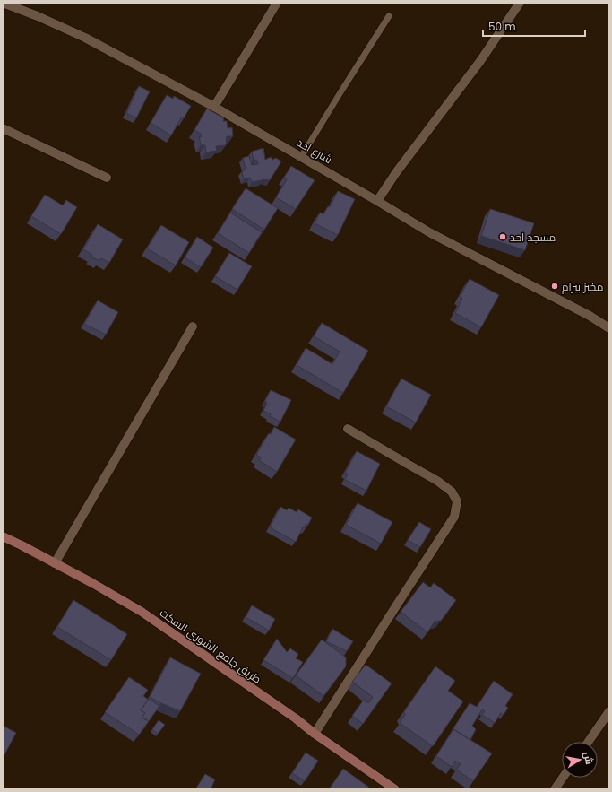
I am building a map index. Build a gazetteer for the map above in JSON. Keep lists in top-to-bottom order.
{
  "streets": {
    "main road": ["طريق جامع الشورى السكت"],
    "street": ["شارع احد"]
  },
  "places": ["مسجد احد", "مخبز بيرام"],
  "scale_bar": "50 m",
  "north": "right"
}
